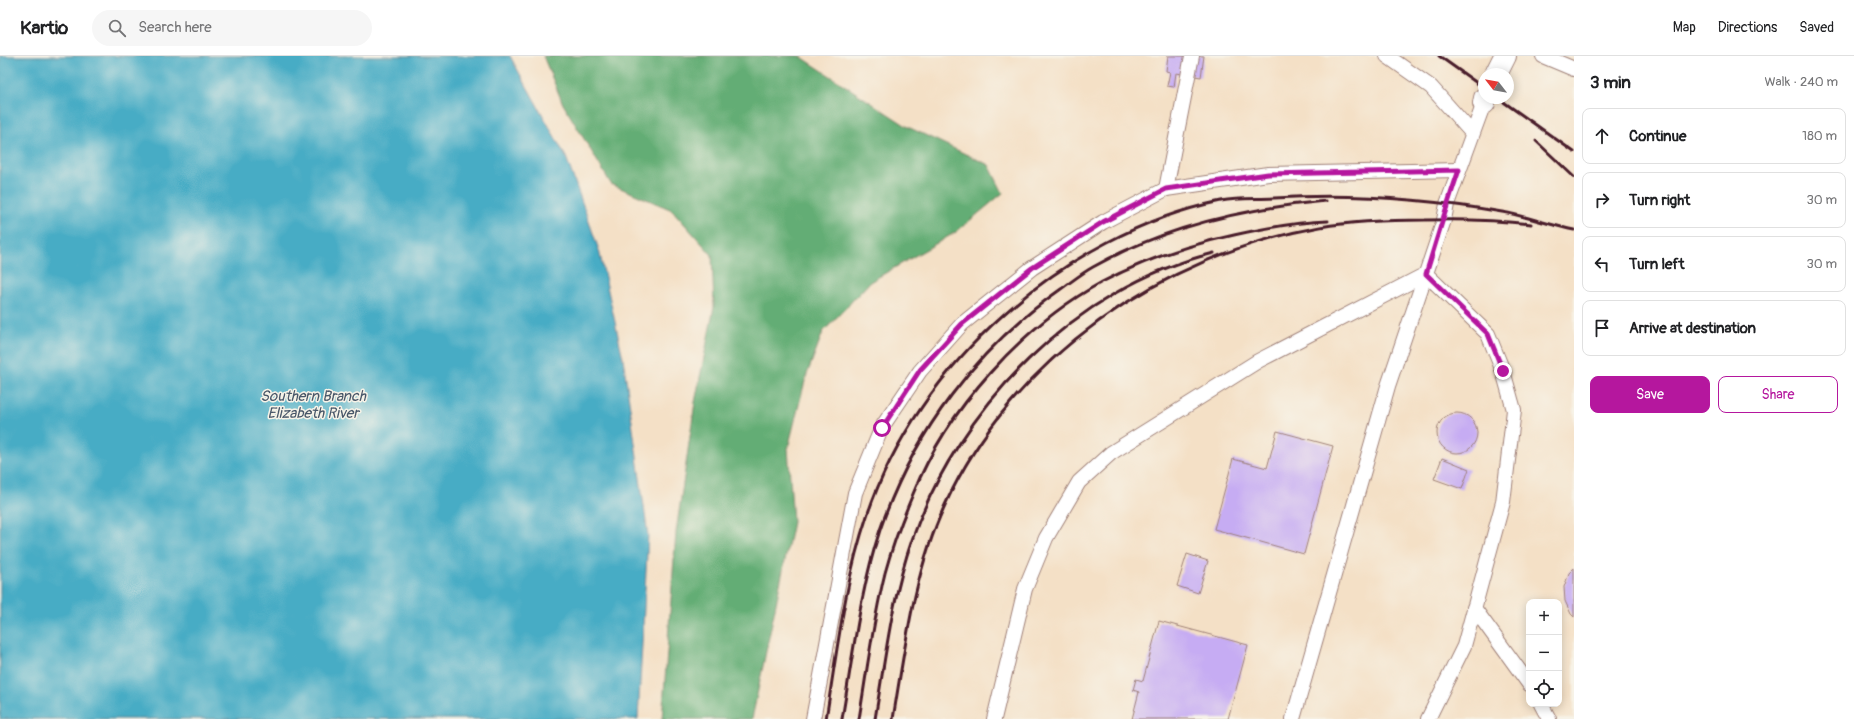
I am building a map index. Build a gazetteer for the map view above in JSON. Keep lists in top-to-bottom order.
{
  "water": ["Southern Branch Elizabeth River"],
  "north": "top left",
  "page": {
    "header": "Kartio",
    "search": "Search here",
    "nav": ["Map", "Directions", "Saved"],
    "heading": ["3 min", "Walk · 240 m"],
    "list": [
      ["Continue", "180 m"],
      ["Turn right", "30 m"],
      ["Turn left", "30 m"],
      "Arrive at destination"
    ],
    "buttons": ["Save", "Share"],
    "map_buttons": ["+", "−"]
  }
}
